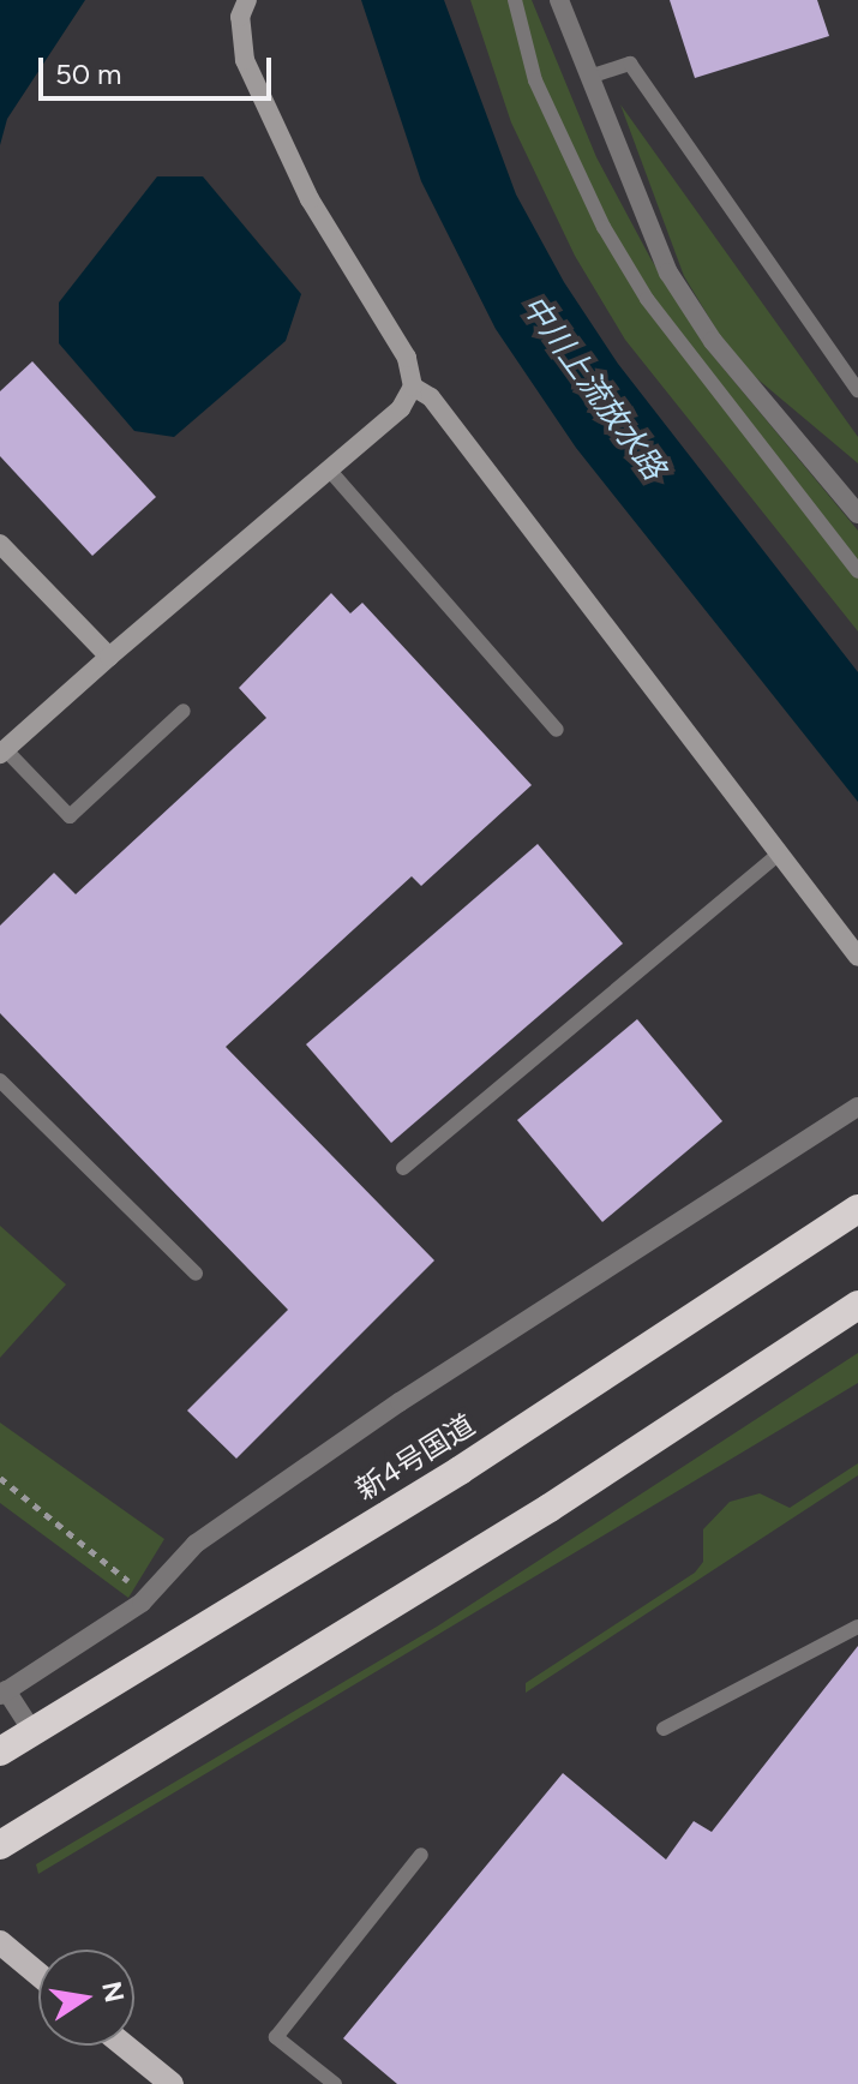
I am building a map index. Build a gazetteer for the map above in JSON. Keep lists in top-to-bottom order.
{
  "streets": {
    "highway": ["新4号国道"]
  },
  "water": ["中川上流放水路"],
  "scale_bar": "50 m",
  "north": "right"
}
